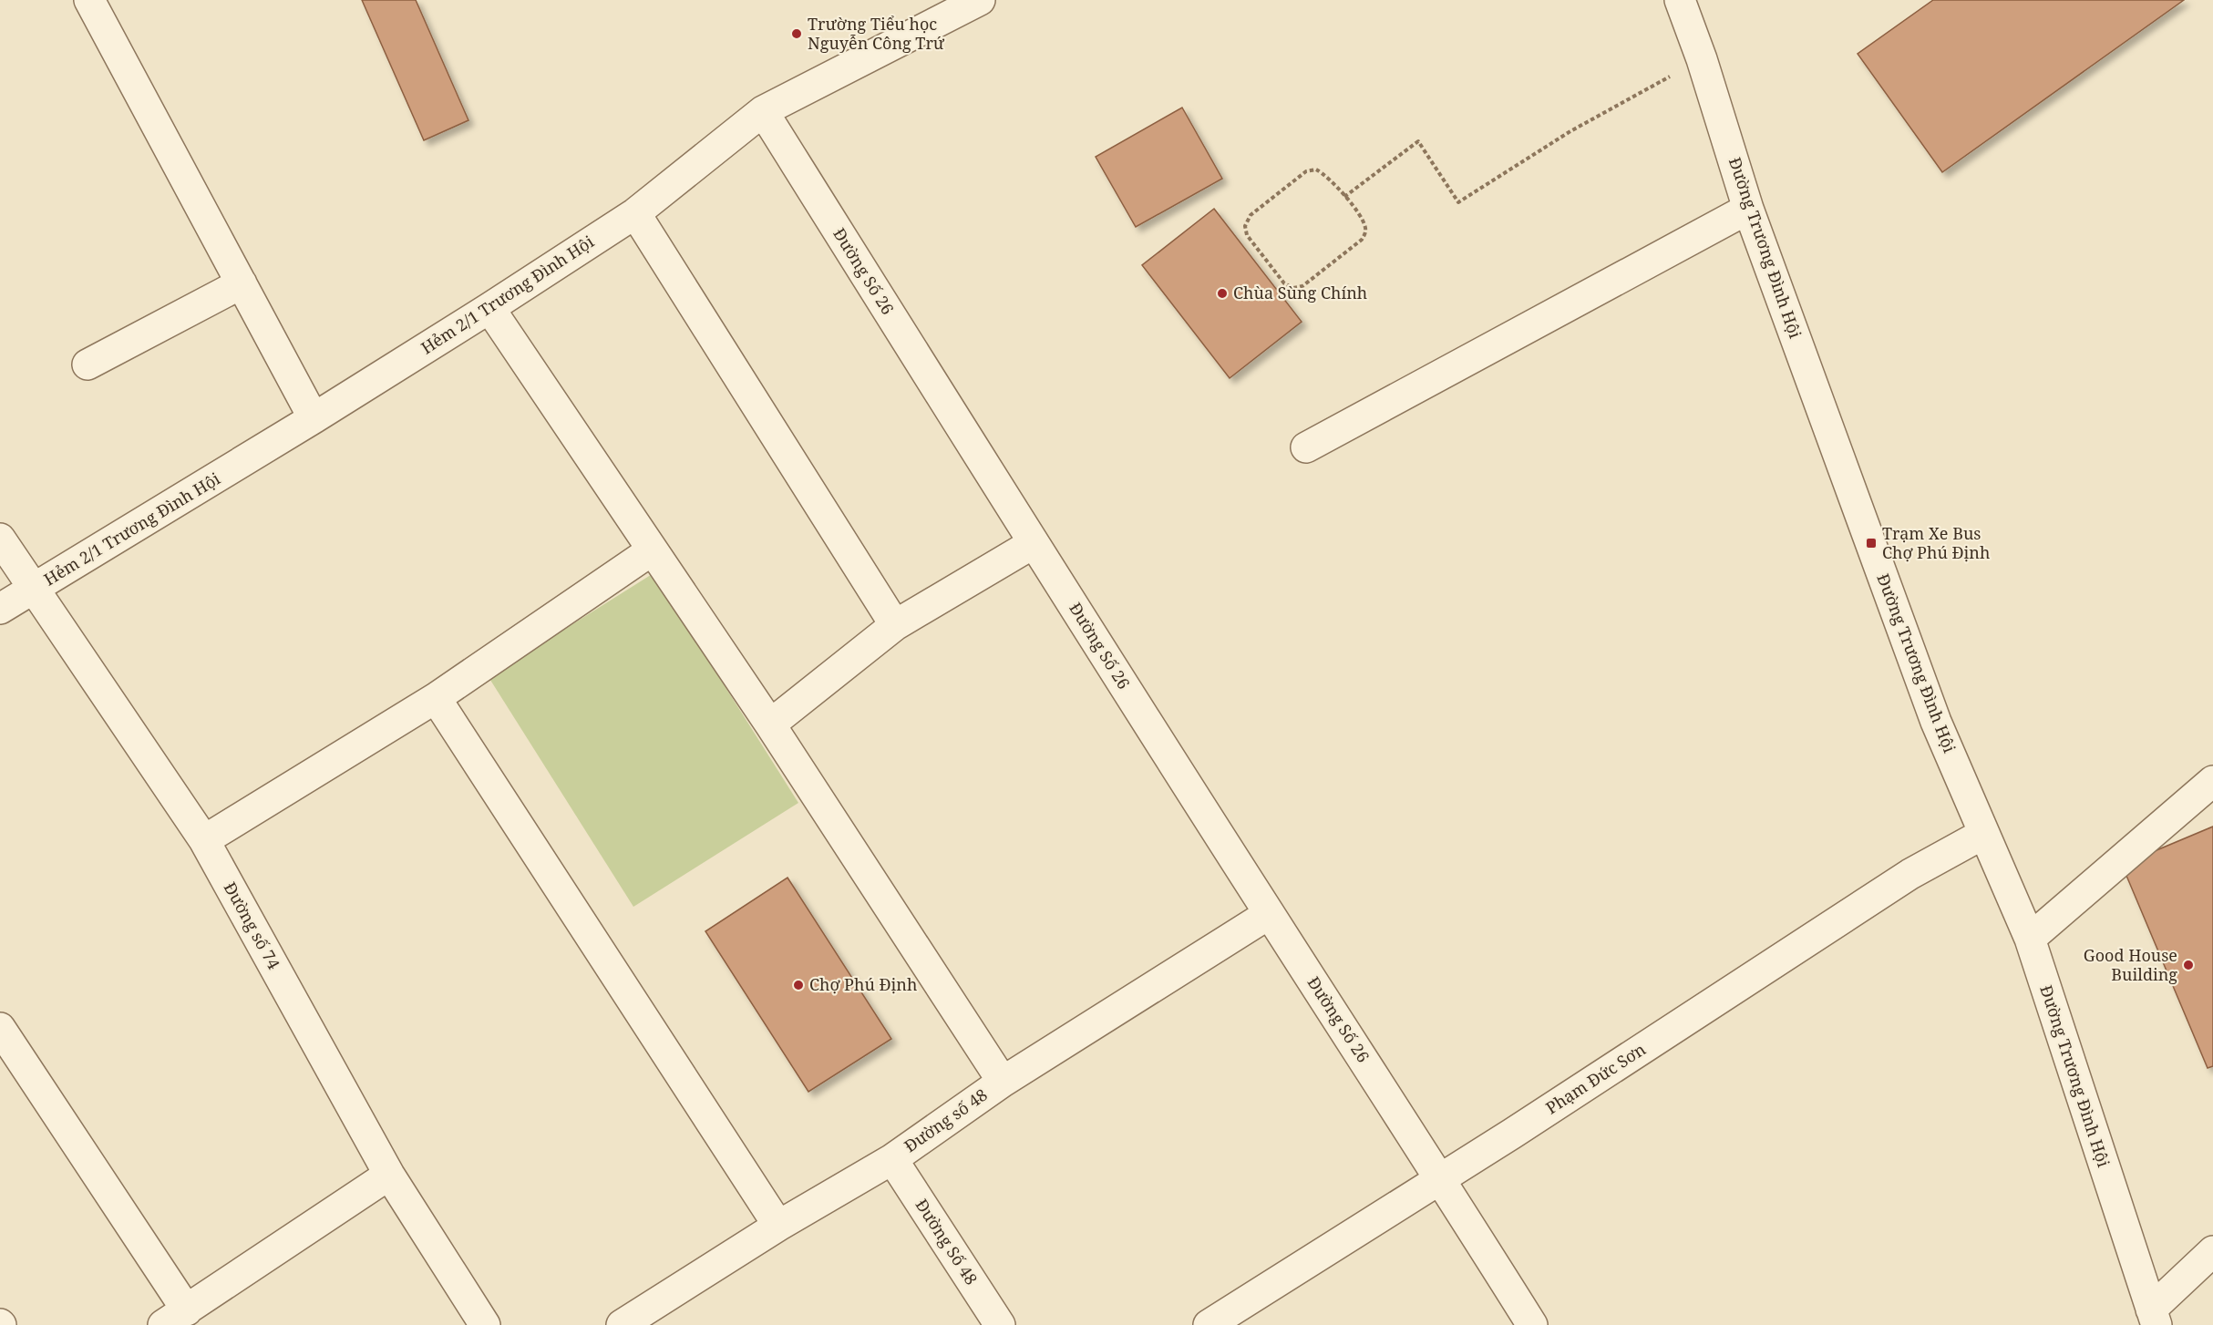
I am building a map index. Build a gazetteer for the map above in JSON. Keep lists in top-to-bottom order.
{
  "streets": {
    "street": [
      "Đường Trương Đình Hội",
      "Đường Số 26",
      "Hẻm 2/1 Trương Đình Hội",
      "Đường số 74",
      "Phạm Đức Sơn",
      "Đường số 48",
      "Đường Số 48"
    ]
  },
  "crossings": [
    ["Đường Trương Đình Hội", "Phạm Đức Sơn"],
    ["Đường Số 26", "Hẻm 2/1 Trương Đình Hội"],
    ["Đường Số 26", "Phạm Đức Sơn"],
    ["Đường Số 26", "Đường số 48"],
    ["Hẻm 2/1 Trương Đình Hội", "Đường số 74"],
    ["Đường số 48", "Đường Số 48"]
  ],
  "places": {
    "other": [
      "Trường Tiểu học Nguyễn Công Trứ",
      "Chùa Sùng Chính",
      "Good House Building",
      "Chợ Phú Định"
    ],
    "transit": ["Trạm Xe Bus Chợ Phú Định"]
  }
}
